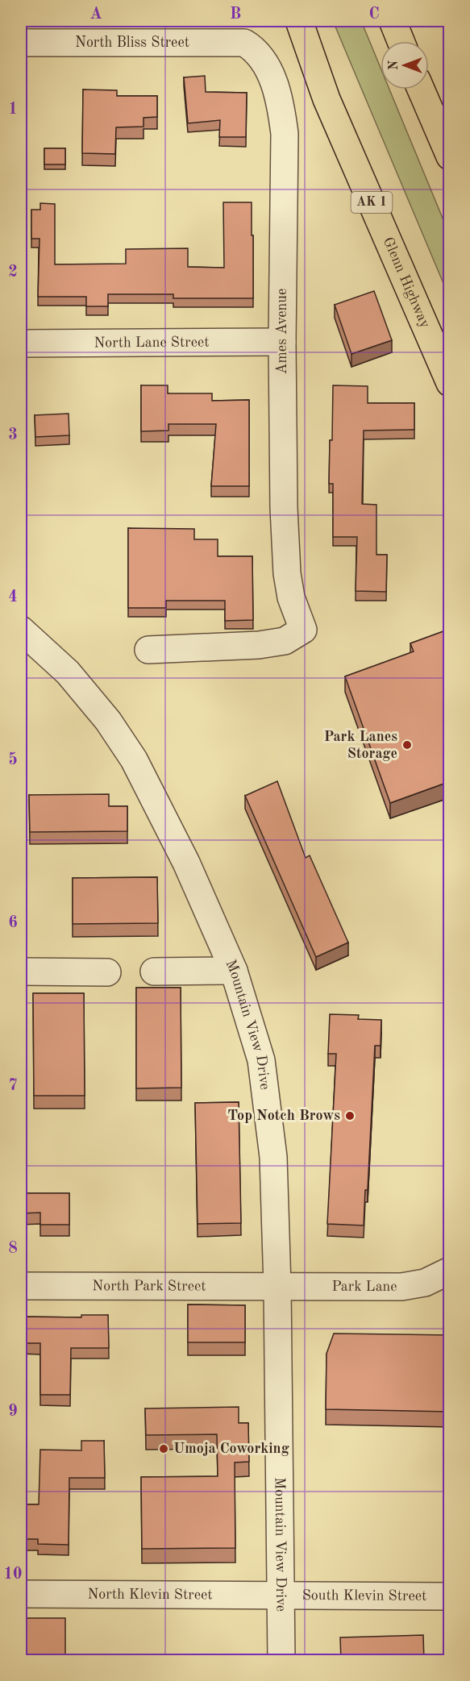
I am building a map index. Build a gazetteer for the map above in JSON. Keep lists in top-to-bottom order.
{
  "streets": {
    "highway": ["AK 1", "Glenn Highway"],
    "street": [
      "North Bliss Street",
      "Ames Avenue",
      "North Lane Street",
      "Mountain View Drive",
      "North Park Street",
      "Park Lane",
      "North Klevin Street",
      "South Klevin Street"
    ]
  },
  "crossings": [
    ["North Bliss Street", "Ames Avenue"],
    ["Ames Avenue", "North Lane Street"],
    ["Mountain View Drive", "North Park Street"],
    ["Mountain View Drive", "Park Lane"],
    ["Mountain View Drive", "North Klevin Street"],
    ["Mountain View Drive", "South Klevin Street"],
    ["North Park Street", "Park Lane"],
    ["North Klevin Street", "South Klevin Street"]
  ],
  "places": ["Park Lanes Storage", "Top Notch Brows", "Umoja Coworking"],
  "north": "left",
  "grid": {
    "columns": ["A", "B", "C"],
    "rows": [
      "1",
      "2",
      "3",
      "4",
      "5",
      "6",
      "7",
      "8",
      "9",
      "10"
    ]
  }
}
